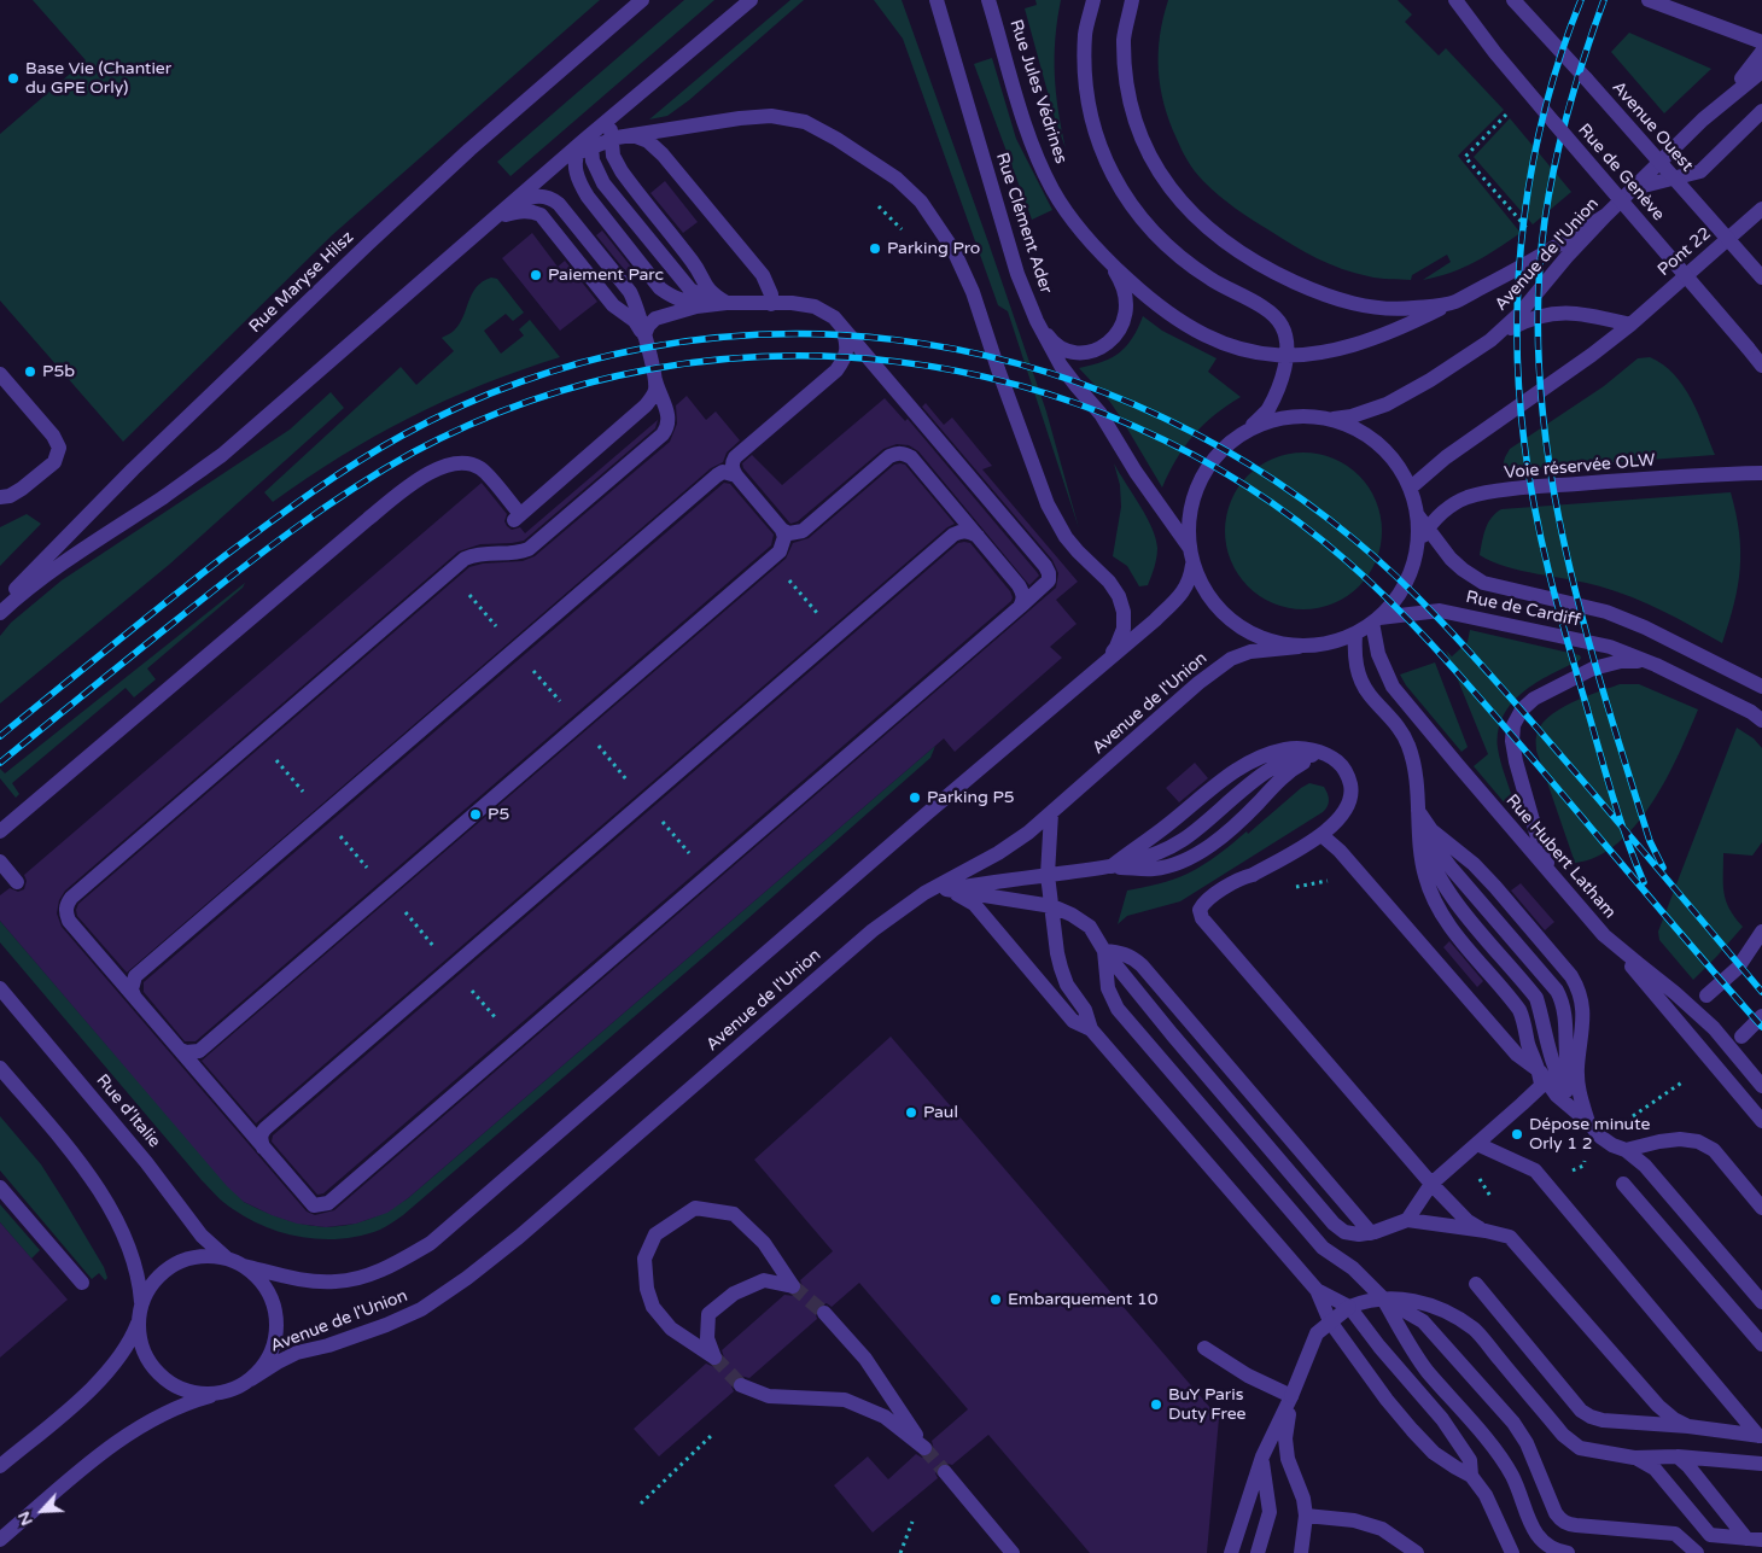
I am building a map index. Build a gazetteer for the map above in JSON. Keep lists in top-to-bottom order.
{
  "streets": {
    "street": [
      "Rue Jules Védrines",
      "Avenue Ouest",
      "Rue de Genève",
      "Rue Clément Ader",
      "Pont 22",
      "Avenue de l'Union",
      "Rue Maryse Hilsz",
      "Voie réservée OLW",
      "Rue de Cardiff",
      "Rue Hubert Latham",
      "Rue d'Italie"
    ]
  },
  "crossings": [
    ["Rue Jules Védrines", "Avenue de l'Union"],
    ["Rue Clément Ader", "Avenue de l'Union"],
    ["Avenue de l'Union", "Voie réservée OLW"],
    ["Avenue de l'Union", "Rue de Cardiff"],
    ["Avenue de l'Union", "Rue Hubert Latham"],
    ["Avenue de l'Union", "Rue d'Italie"],
    ["Rue de Cardiff", "Rue Hubert Latham"]
  ],
  "places": [
    "Base Vie (Chantier du GPE Orly)",
    "Parking Pro",
    "Paiement Parc",
    "P5b",
    "Parking P5",
    "P5",
    "Paul",
    "Dépose minute Orly 1 2",
    "Embarquement 10",
    "BuY Paris Duty Free"
  ],
  "north": "bottom left"
}
